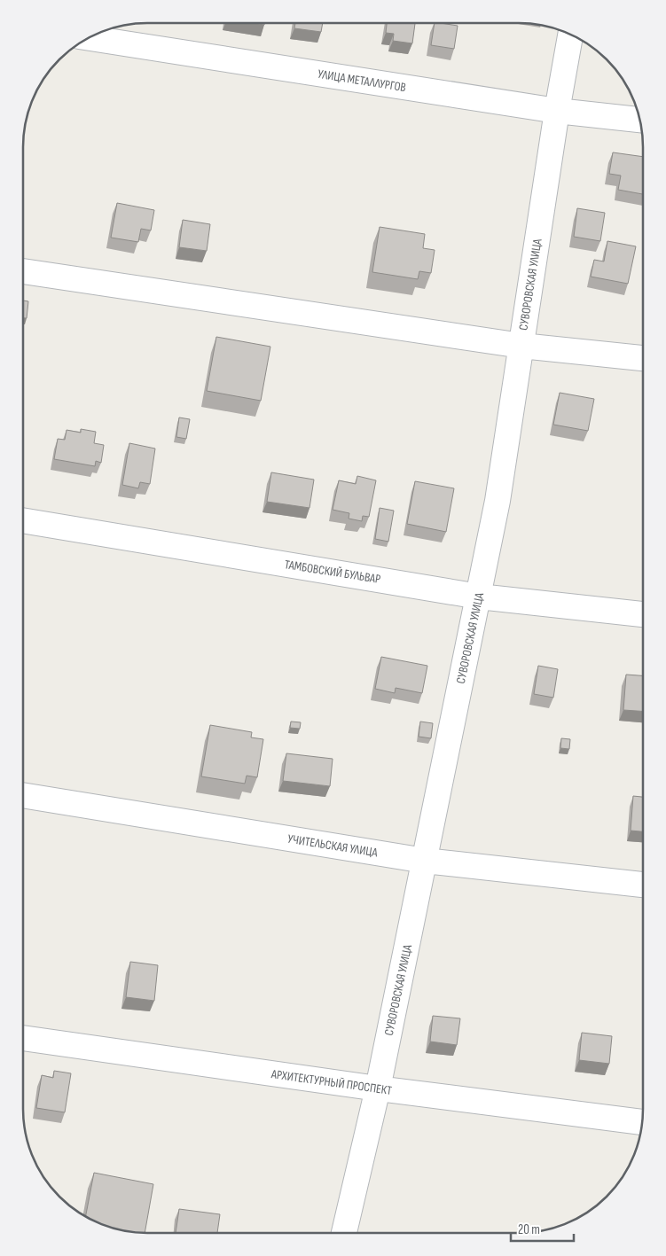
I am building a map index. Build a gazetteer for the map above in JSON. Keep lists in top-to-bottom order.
{
  "streets": {
    "street": [
      "УЛИЦА МЕТАЛЛУРГОВ",
      "СУВОРОВСКАЯ УЛИЦА",
      "ТАМБОВСКИЙ БУЛЬВАР",
      "УЧИТЕЛЬСКАЯ УЛИЦА",
      "АРХИТЕКТУРНЫЙ ПРОСПЕКТ"
    ]
  },
  "crossings": [
    ["УЛИЦА МЕТАЛЛУРГОВ", "СУВОРОВСКАЯ УЛИЦА"],
    ["СУВОРОВСКАЯ УЛИЦА", "ТАМБОВСКИЙ БУЛЬВАР"],
    ["СУВОРОВСКАЯ УЛИЦА", "УЧИТЕЛЬСКАЯ УЛИЦА"],
    ["СУВОРОВСКАЯ УЛИЦА", "АРХИТЕКТУРНЫЙ ПРОСПЕКТ"]
  ],
  "scale_bar": "20 m"
}
